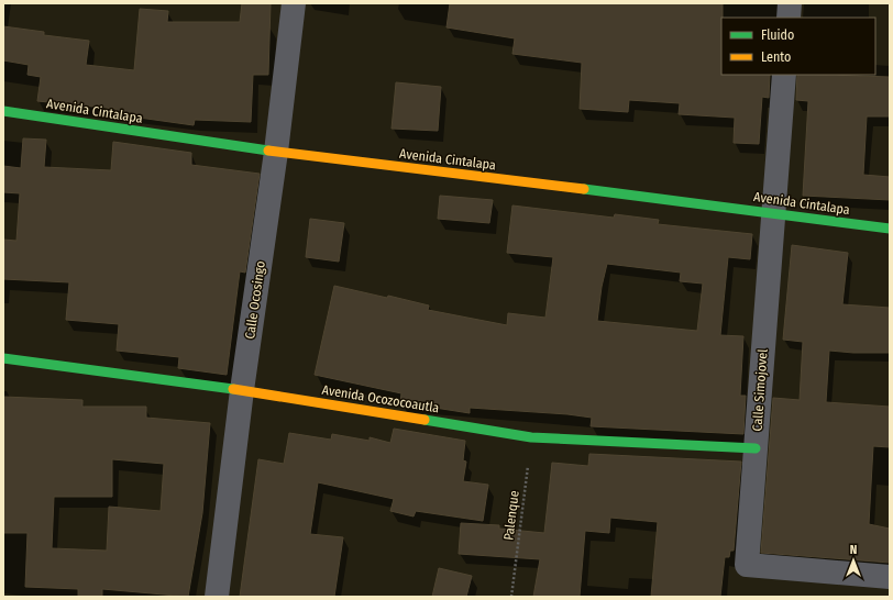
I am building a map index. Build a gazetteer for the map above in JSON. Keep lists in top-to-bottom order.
{
  "streets": {
    "street": [
      "Avenida Cintalapa",
      "Calle Ocosingo",
      "Calle Simojovel",
      "Avenida Ocozocoautla"
    ],
    "path": ["Palenque"]
  },
  "crossings": [
    ["Avenida Cintalapa", "Calle Ocosingo"],
    ["Avenida Cintalapa", "Calle Simojovel"],
    ["Calle Ocosingo", "Avenida Ocozocoautla"],
    ["Calle Simojovel", "Avenida Ocozocoautla"],
    ["Avenida Ocozocoautla", "Palenque"]
  ],
  "legend": ["Fluido", "Lento"],
  "north": "top"
}
